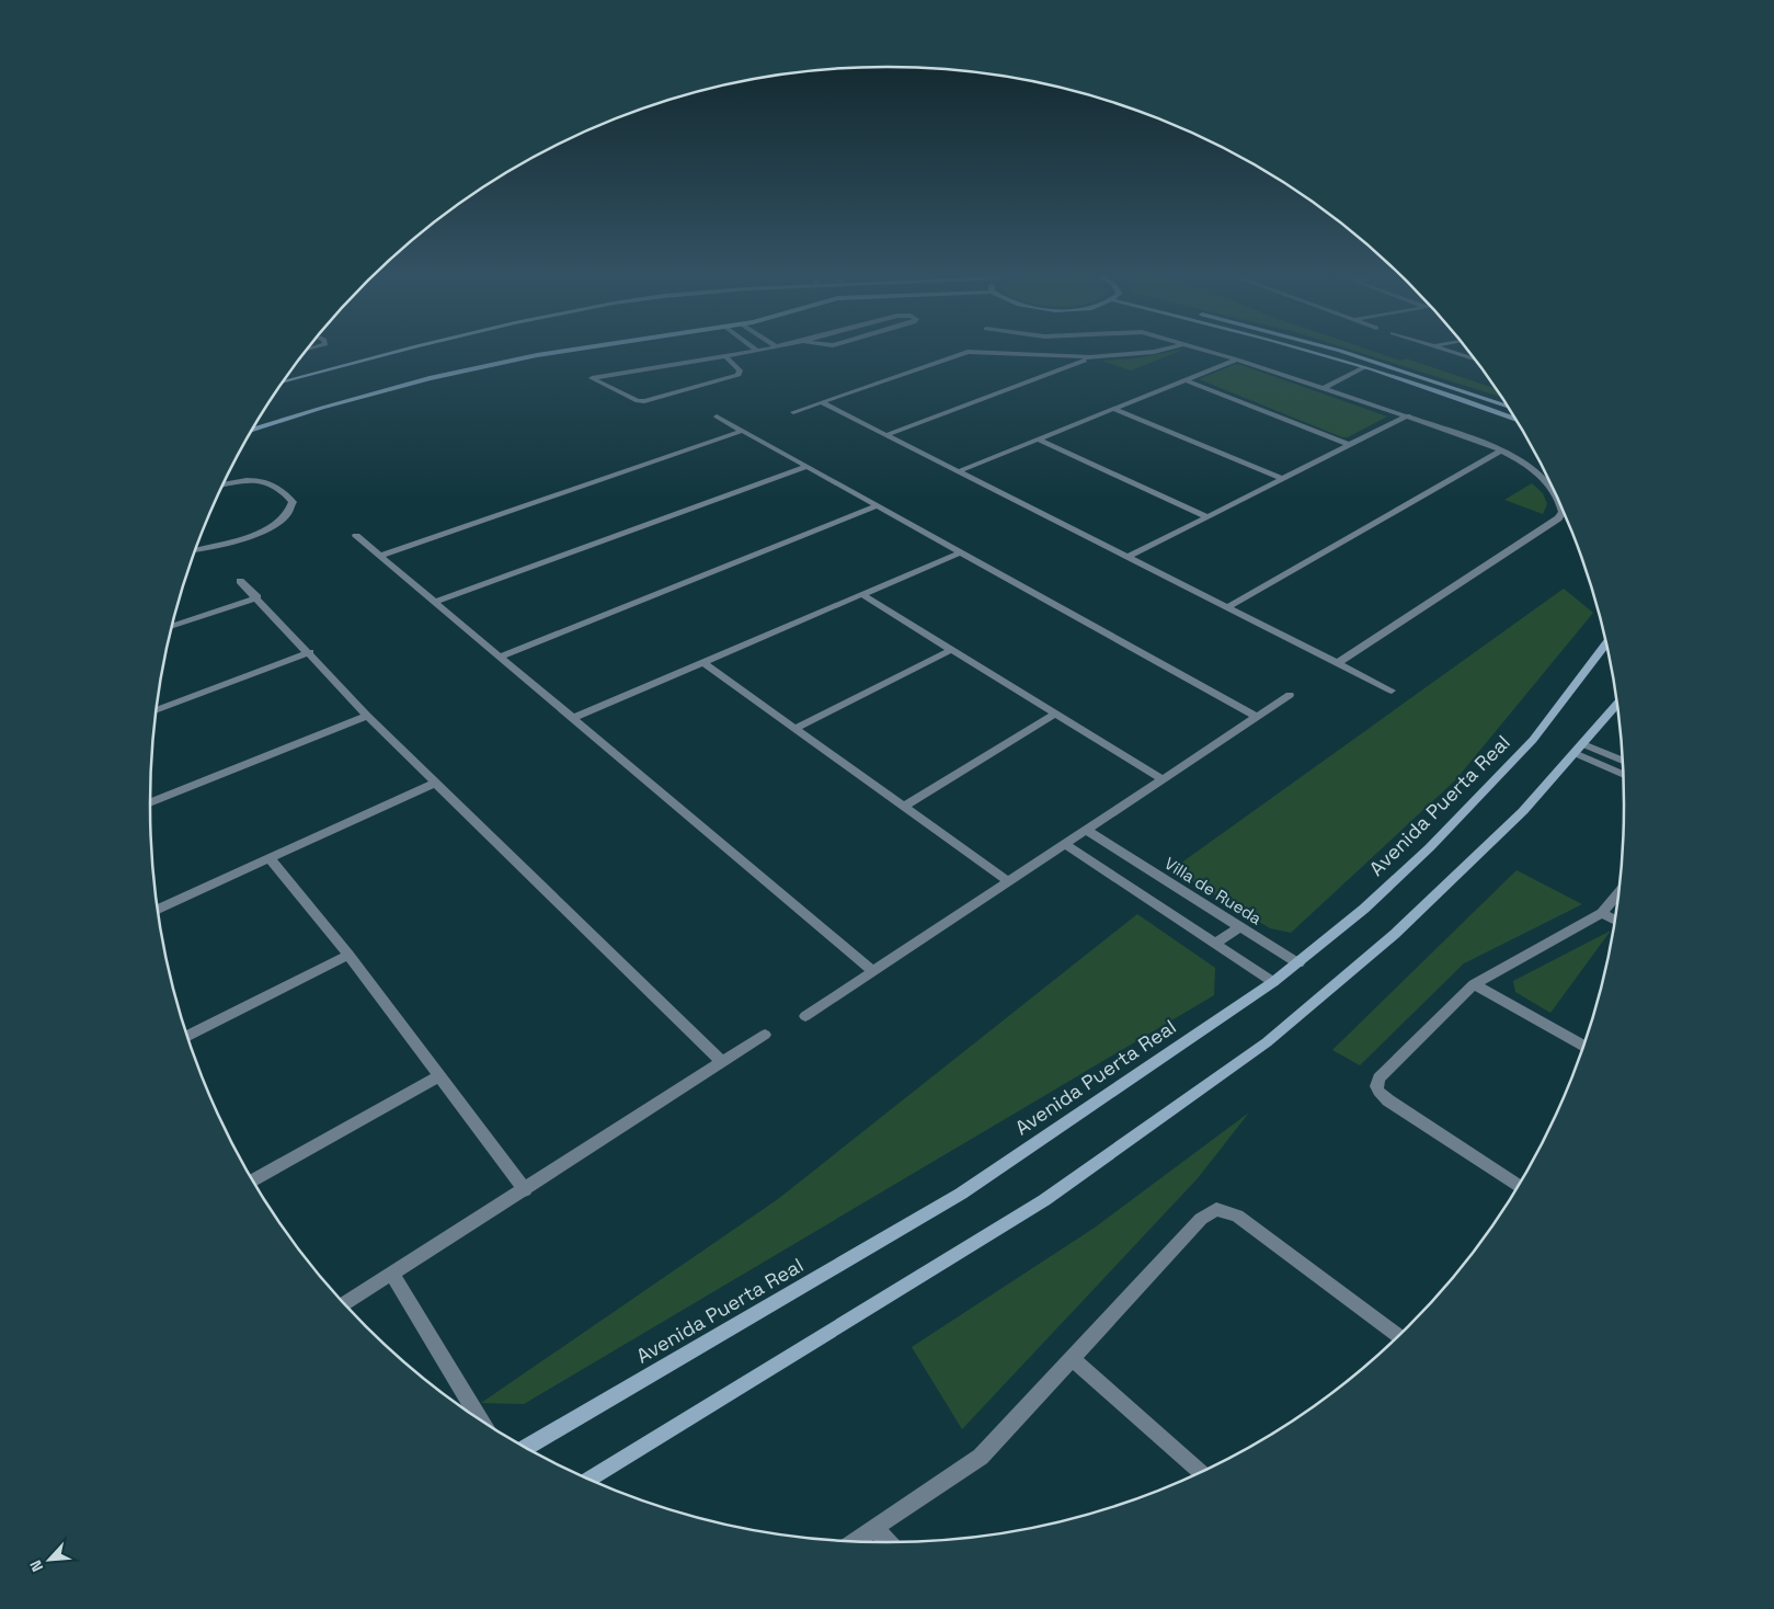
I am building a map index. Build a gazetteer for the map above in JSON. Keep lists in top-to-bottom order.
{
  "streets": {
    "main road": ["Avenida Puerta Real"],
    "street": ["Villa de Rueda"]
  },
  "crossings": [
    ["Avenida Puerta Real", "Villa de Rueda"]
  ],
  "north": "bottom left"
}
